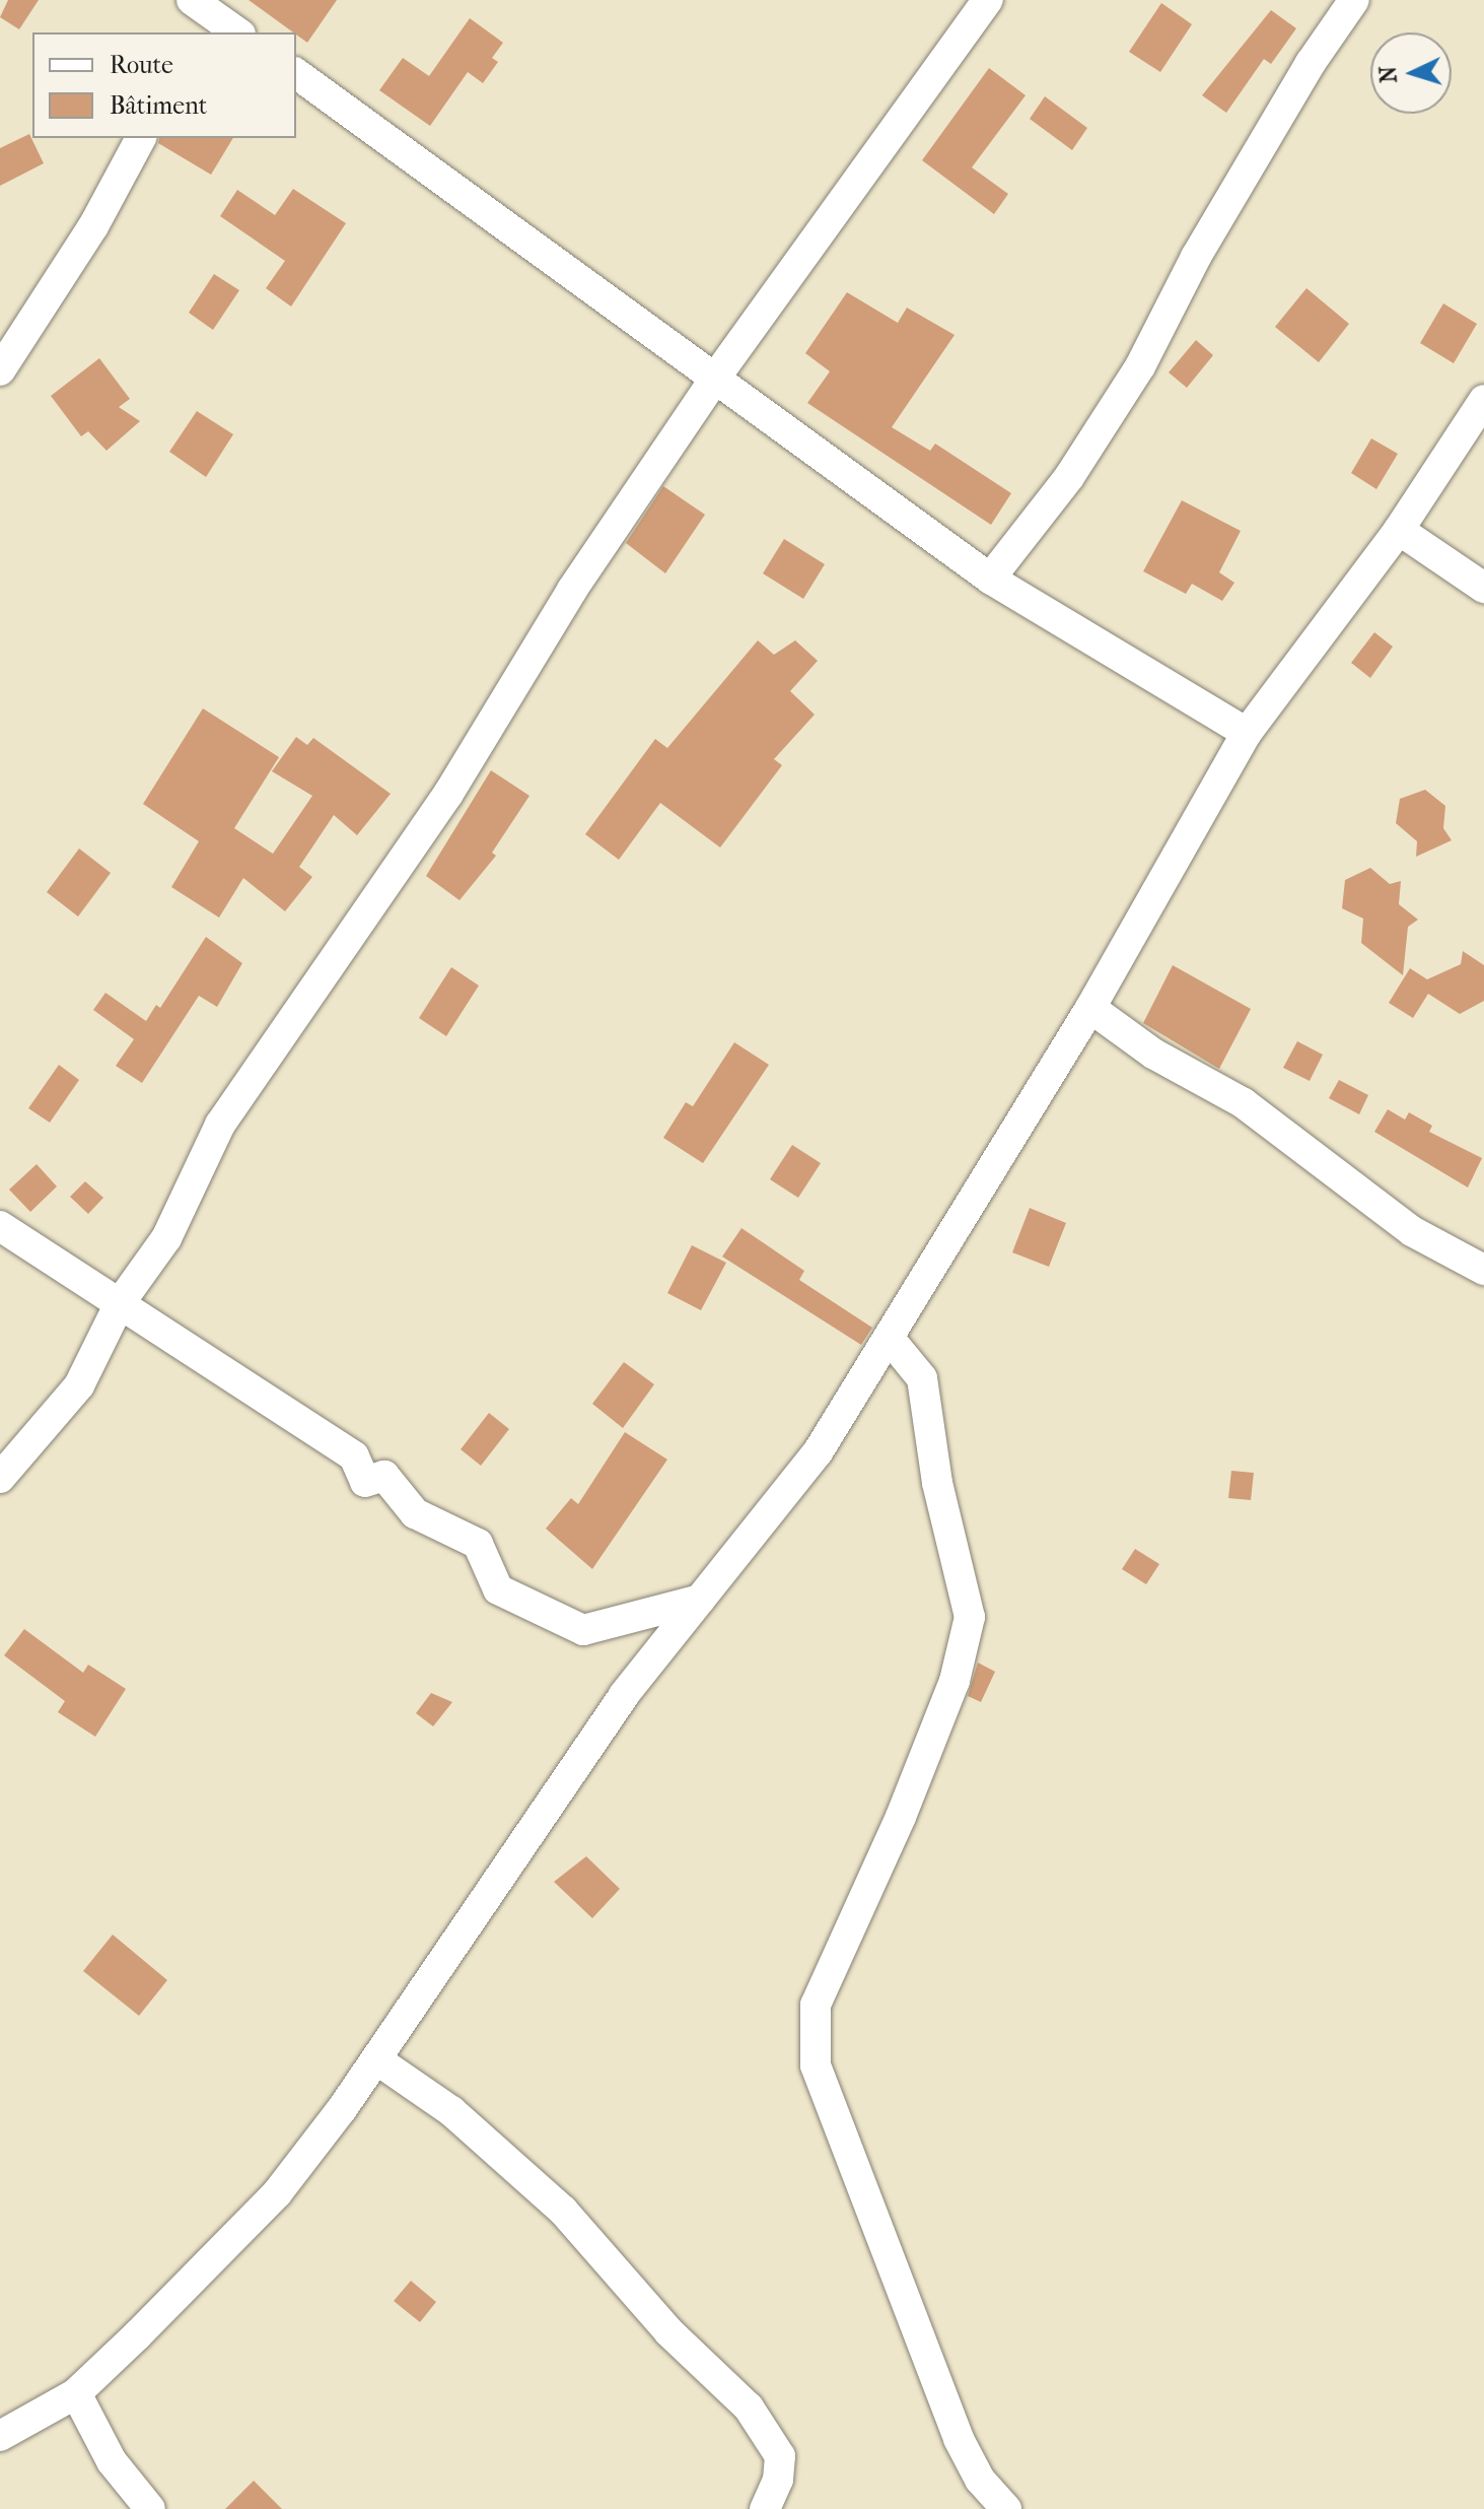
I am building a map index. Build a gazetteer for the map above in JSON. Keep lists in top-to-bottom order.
{
  "legend": ["Route", "Bâtiment"],
  "north": "left"
}
